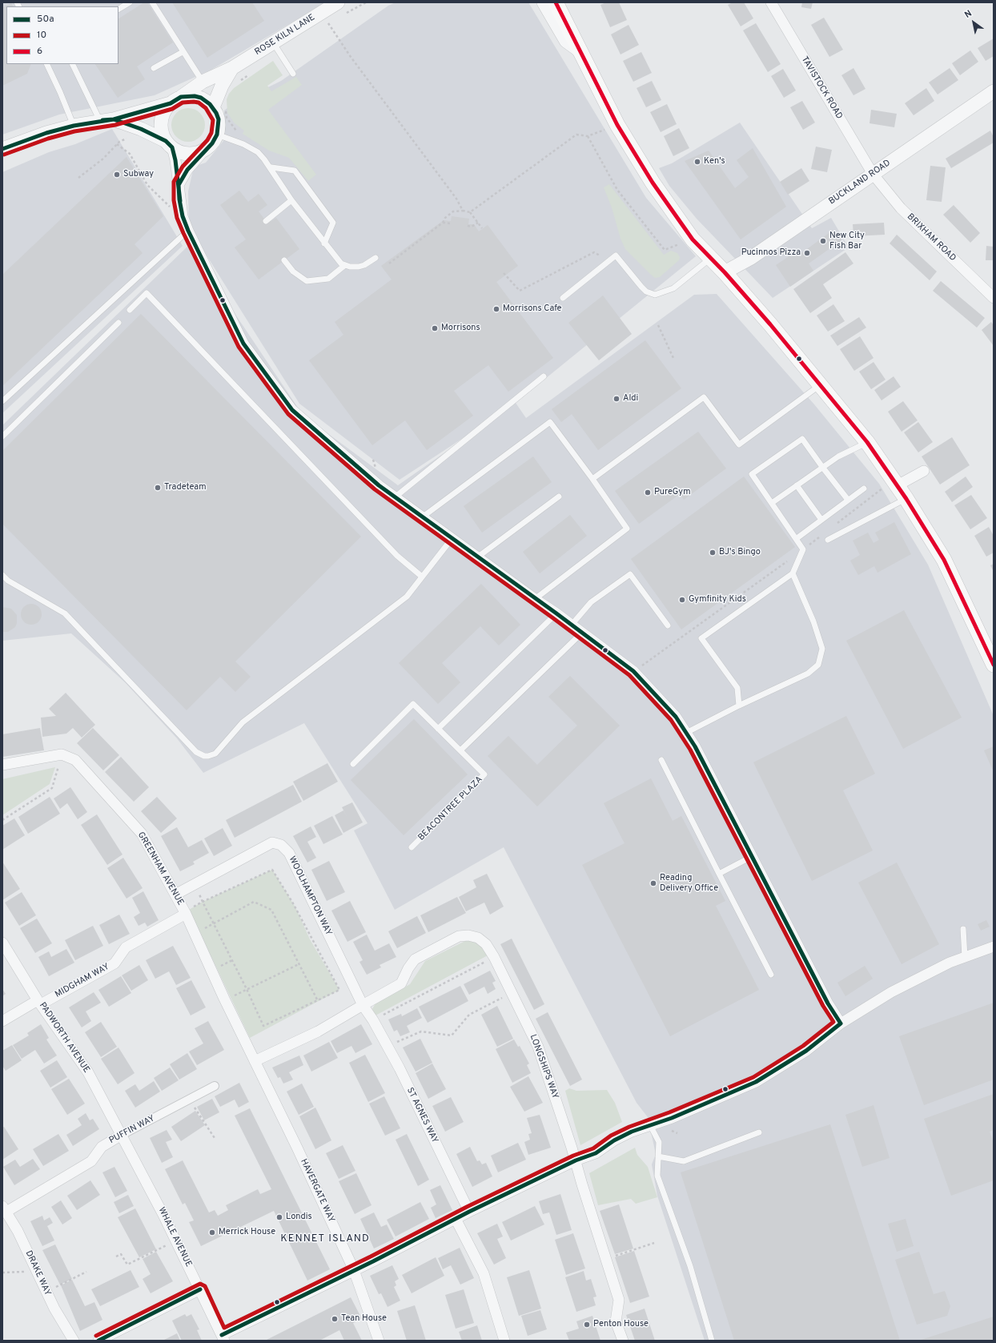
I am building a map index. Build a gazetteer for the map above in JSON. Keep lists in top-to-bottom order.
{
  "streets": {
    "street": [
      "ROSE KILN LANE",
      "TAVISTOCK ROAD",
      "BUCKLAND ROAD",
      "BRIXHAM ROAD",
      "GREENHAM AVENUE",
      "WOOLHAMPTON WAY",
      "MIDGHAM WAY",
      "PADWORTH AVENUE",
      "LONGSHIPS WAY",
      "ST AGNES WAY",
      "PUFFIN WAY",
      "HAVERGATE WAY",
      "WHALE AVENUE",
      "DRAKE WAY"
    ],
    "lane": ["BEACONTREE PLAZA"]
  },
  "crossings": [
    ["TAVISTOCK ROAD", "BUCKLAND ROAD"],
    ["TAVISTOCK ROAD", "BRIXHAM ROAD"],
    ["BUCKLAND ROAD", "BRIXHAM ROAD"],
    ["GREENHAM AVENUE", "WOOLHAMPTON WAY"],
    ["GREENHAM AVENUE", "MIDGHAM WAY"],
    ["GREENHAM AVENUE", "HAVERGATE WAY"],
    ["WOOLHAMPTON WAY", "LONGSHIPS WAY"],
    ["MIDGHAM WAY", "PADWORTH AVENUE"],
    ["PADWORTH AVENUE", "PUFFIN WAY"],
    ["PADWORTH AVENUE", "WHALE AVENUE"],
    ["PUFFIN WAY", "WHALE AVENUE"],
    ["PUFFIN WAY", "DRAKE WAY"]
  ],
  "districts": ["KENNET ISLAND"],
  "places": [
    "Ken's",
    "Subway",
    "New City Fish Bar",
    "Pucinnos Pizza",
    "Morrisons Cafe",
    "Morrisons",
    "Aldi",
    "Tradeteam",
    "PureGym",
    "BJ's Bingo",
    "Gymfinity Kids",
    "Reading Delivery Office",
    "Londis",
    "Merrick House",
    "Tean House",
    "Penton House"
  ],
  "lines": ["transit line 6", "transit line 50a", "transit line 10"],
  "legend": ["50a", "10", "6"],
  "north": "top left"
}
